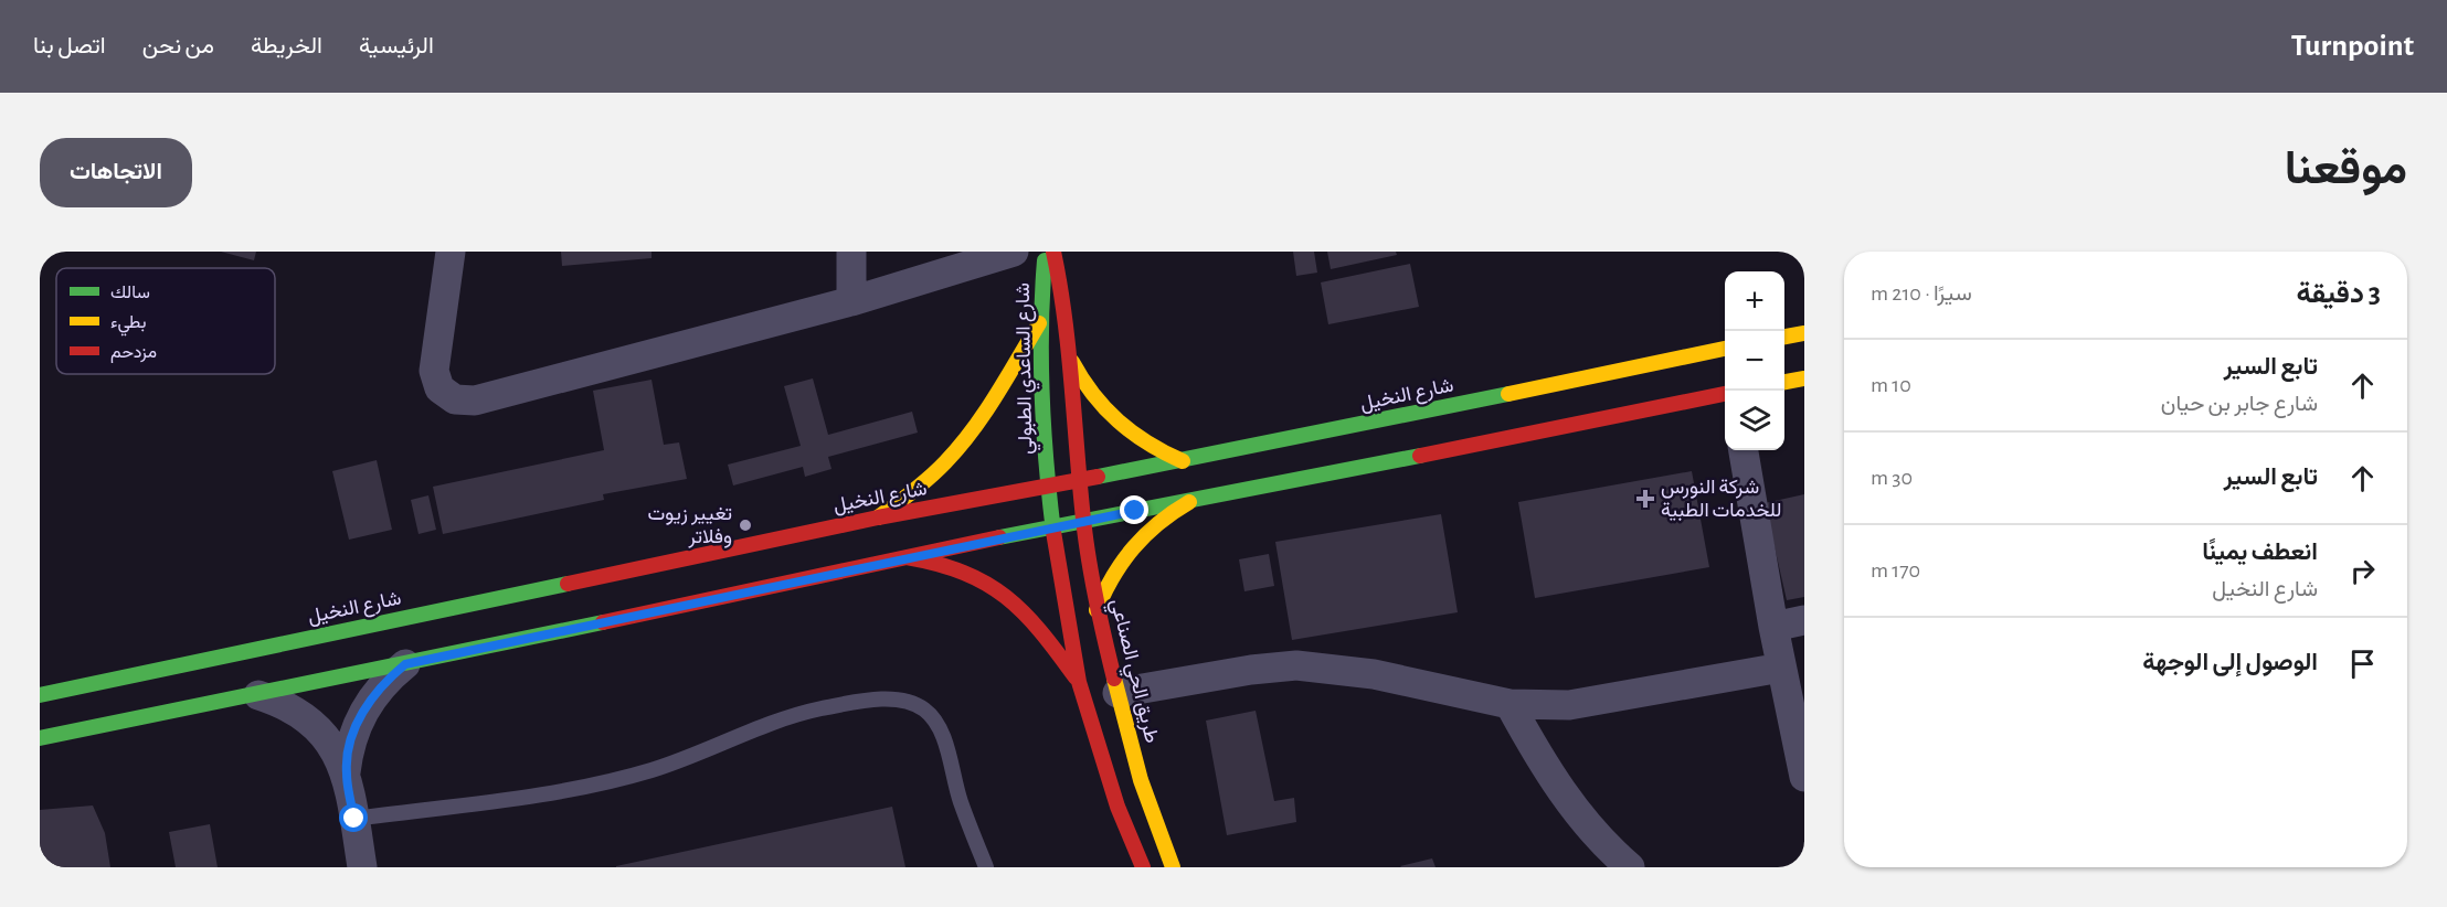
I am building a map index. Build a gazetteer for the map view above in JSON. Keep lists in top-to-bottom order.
{
  "streets": {
    "main road": ["شارع الساعدي الطبولي", "شارع النخيل", "طريق الحي الصناعي"]
  },
  "crossings": [
    ["شارع الساعدي الطبولي", "شارع النخيل"],
    ["شارع الساعدي الطبولي", "طريق الحي الصناعي"],
    ["شارع النخيل", "طريق الحي الصناعي"]
  ],
  "places": {
    "health": ["شركة النورس للخدمات الطبية"],
    "other": ["تغيير زيوت وفلاتر"]
  },
  "legend": ["سالك", "بطيء", "مزدحم"],
  "page": {
    "header": "Turnpoint",
    "nav": [
      "الرئيسية",
      "الخريطة",
      "من نحن",
      "اتصل بنا"
    ],
    "title": "موقعنا",
    "buttons": "الاتجاهات",
    "heading": ["3 دقيقة", "سيرًا · 210 m"],
    "map_buttons": ["+", "−"],
    "list": [
      ["تابع السير", "شارع جابر بن حيان", "10 m"],
      ["تابع السير", "30 m"],
      ["انعطف يمينًا", "شارع النخيل", "170 m"],
      "الوصول إلى الوجهة"
    ]
  }
}
